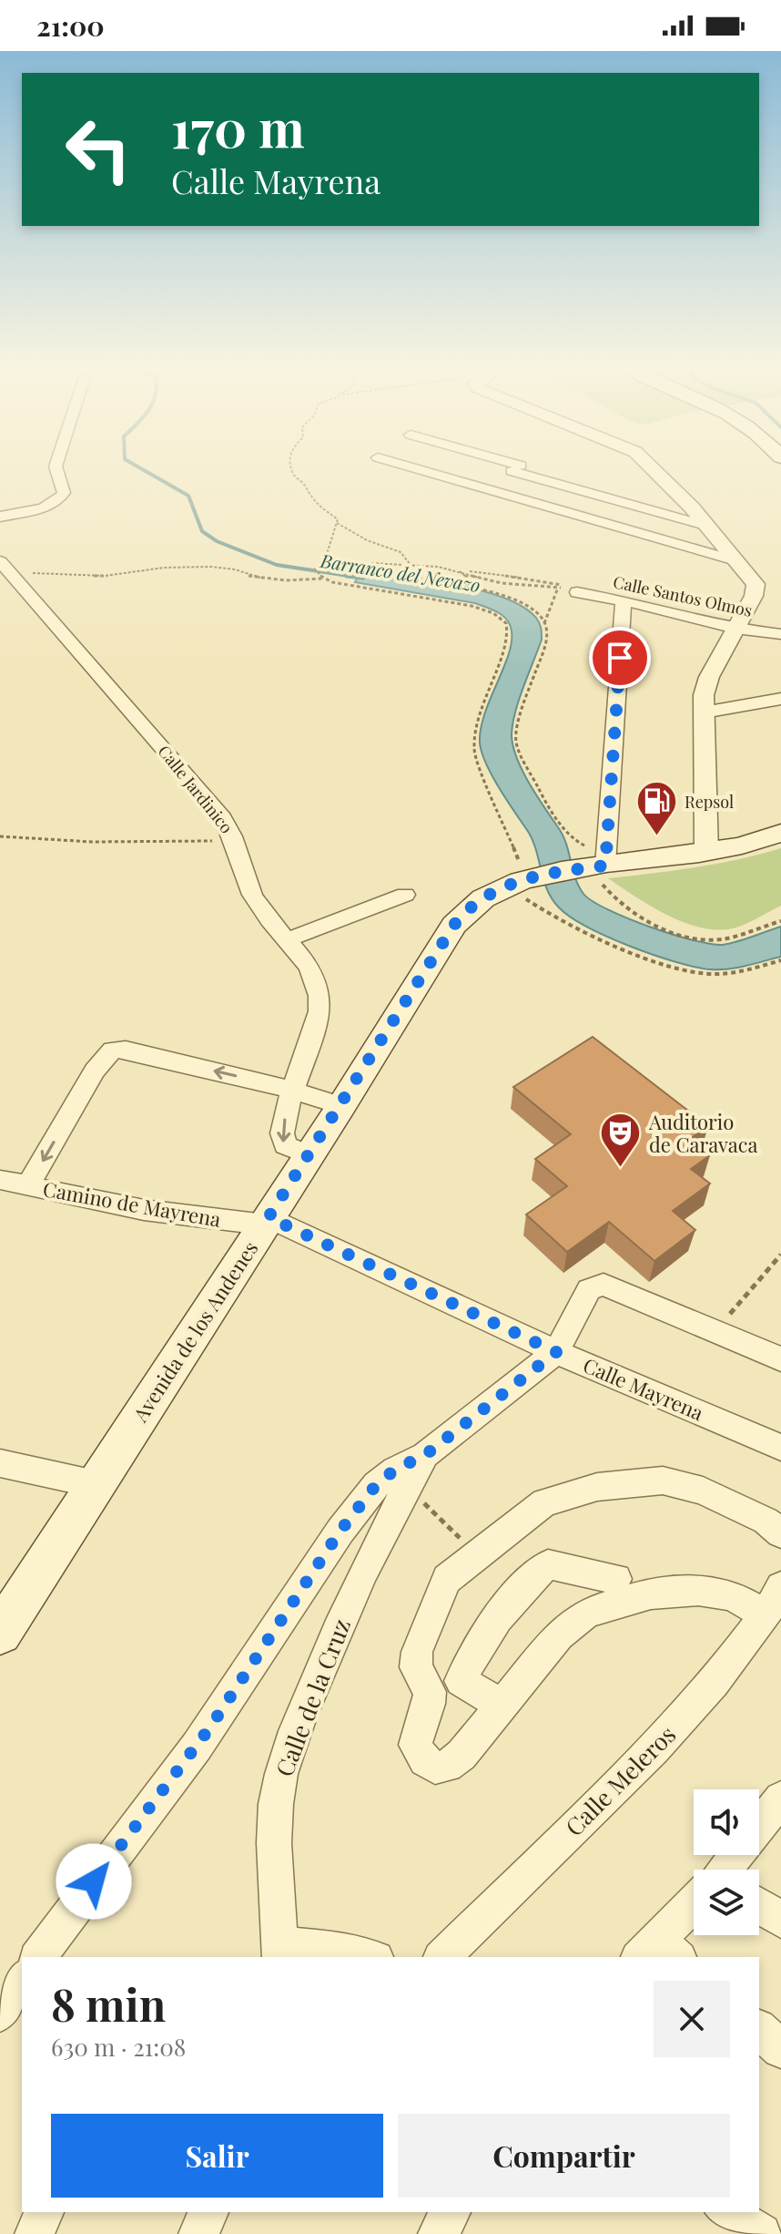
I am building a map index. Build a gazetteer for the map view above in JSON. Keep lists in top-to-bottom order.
{
  "streets": {
    "main road": ["Avenida de los Andenes"],
    "street": [
      "Calle Santos Olmos",
      "Calle Jardinico",
      "Camino de Mayrena",
      "Calle Mayrena",
      "Calle de la Cruz",
      "Calle Meleros"
    ]
  },
  "crossings": [
    ["Calle Jardinico", "Avenida de los Andenes"],
    ["Camino de Mayrena", "Avenida de los Andenes"],
    ["Camino de Mayrena", "Calle Mayrena"],
    ["Avenida de los Andenes", "Calle Mayrena"],
    ["Calle Mayrena", "Calle de la Cruz"]
  ],
  "water": ["Barranco del Nevazo"],
  "places": {
    "fuel station": ["Repsol"],
    "theatre": ["Auditorio de Caravaca"]
  },
  "page": {
    "status": "21:00",
    "turn": ["170 m", "Calle Mayrena"],
    "heading": ["8 min", "630 m · 21:08"],
    "buttons": ["Salir", "Compartir"]
  }
}
